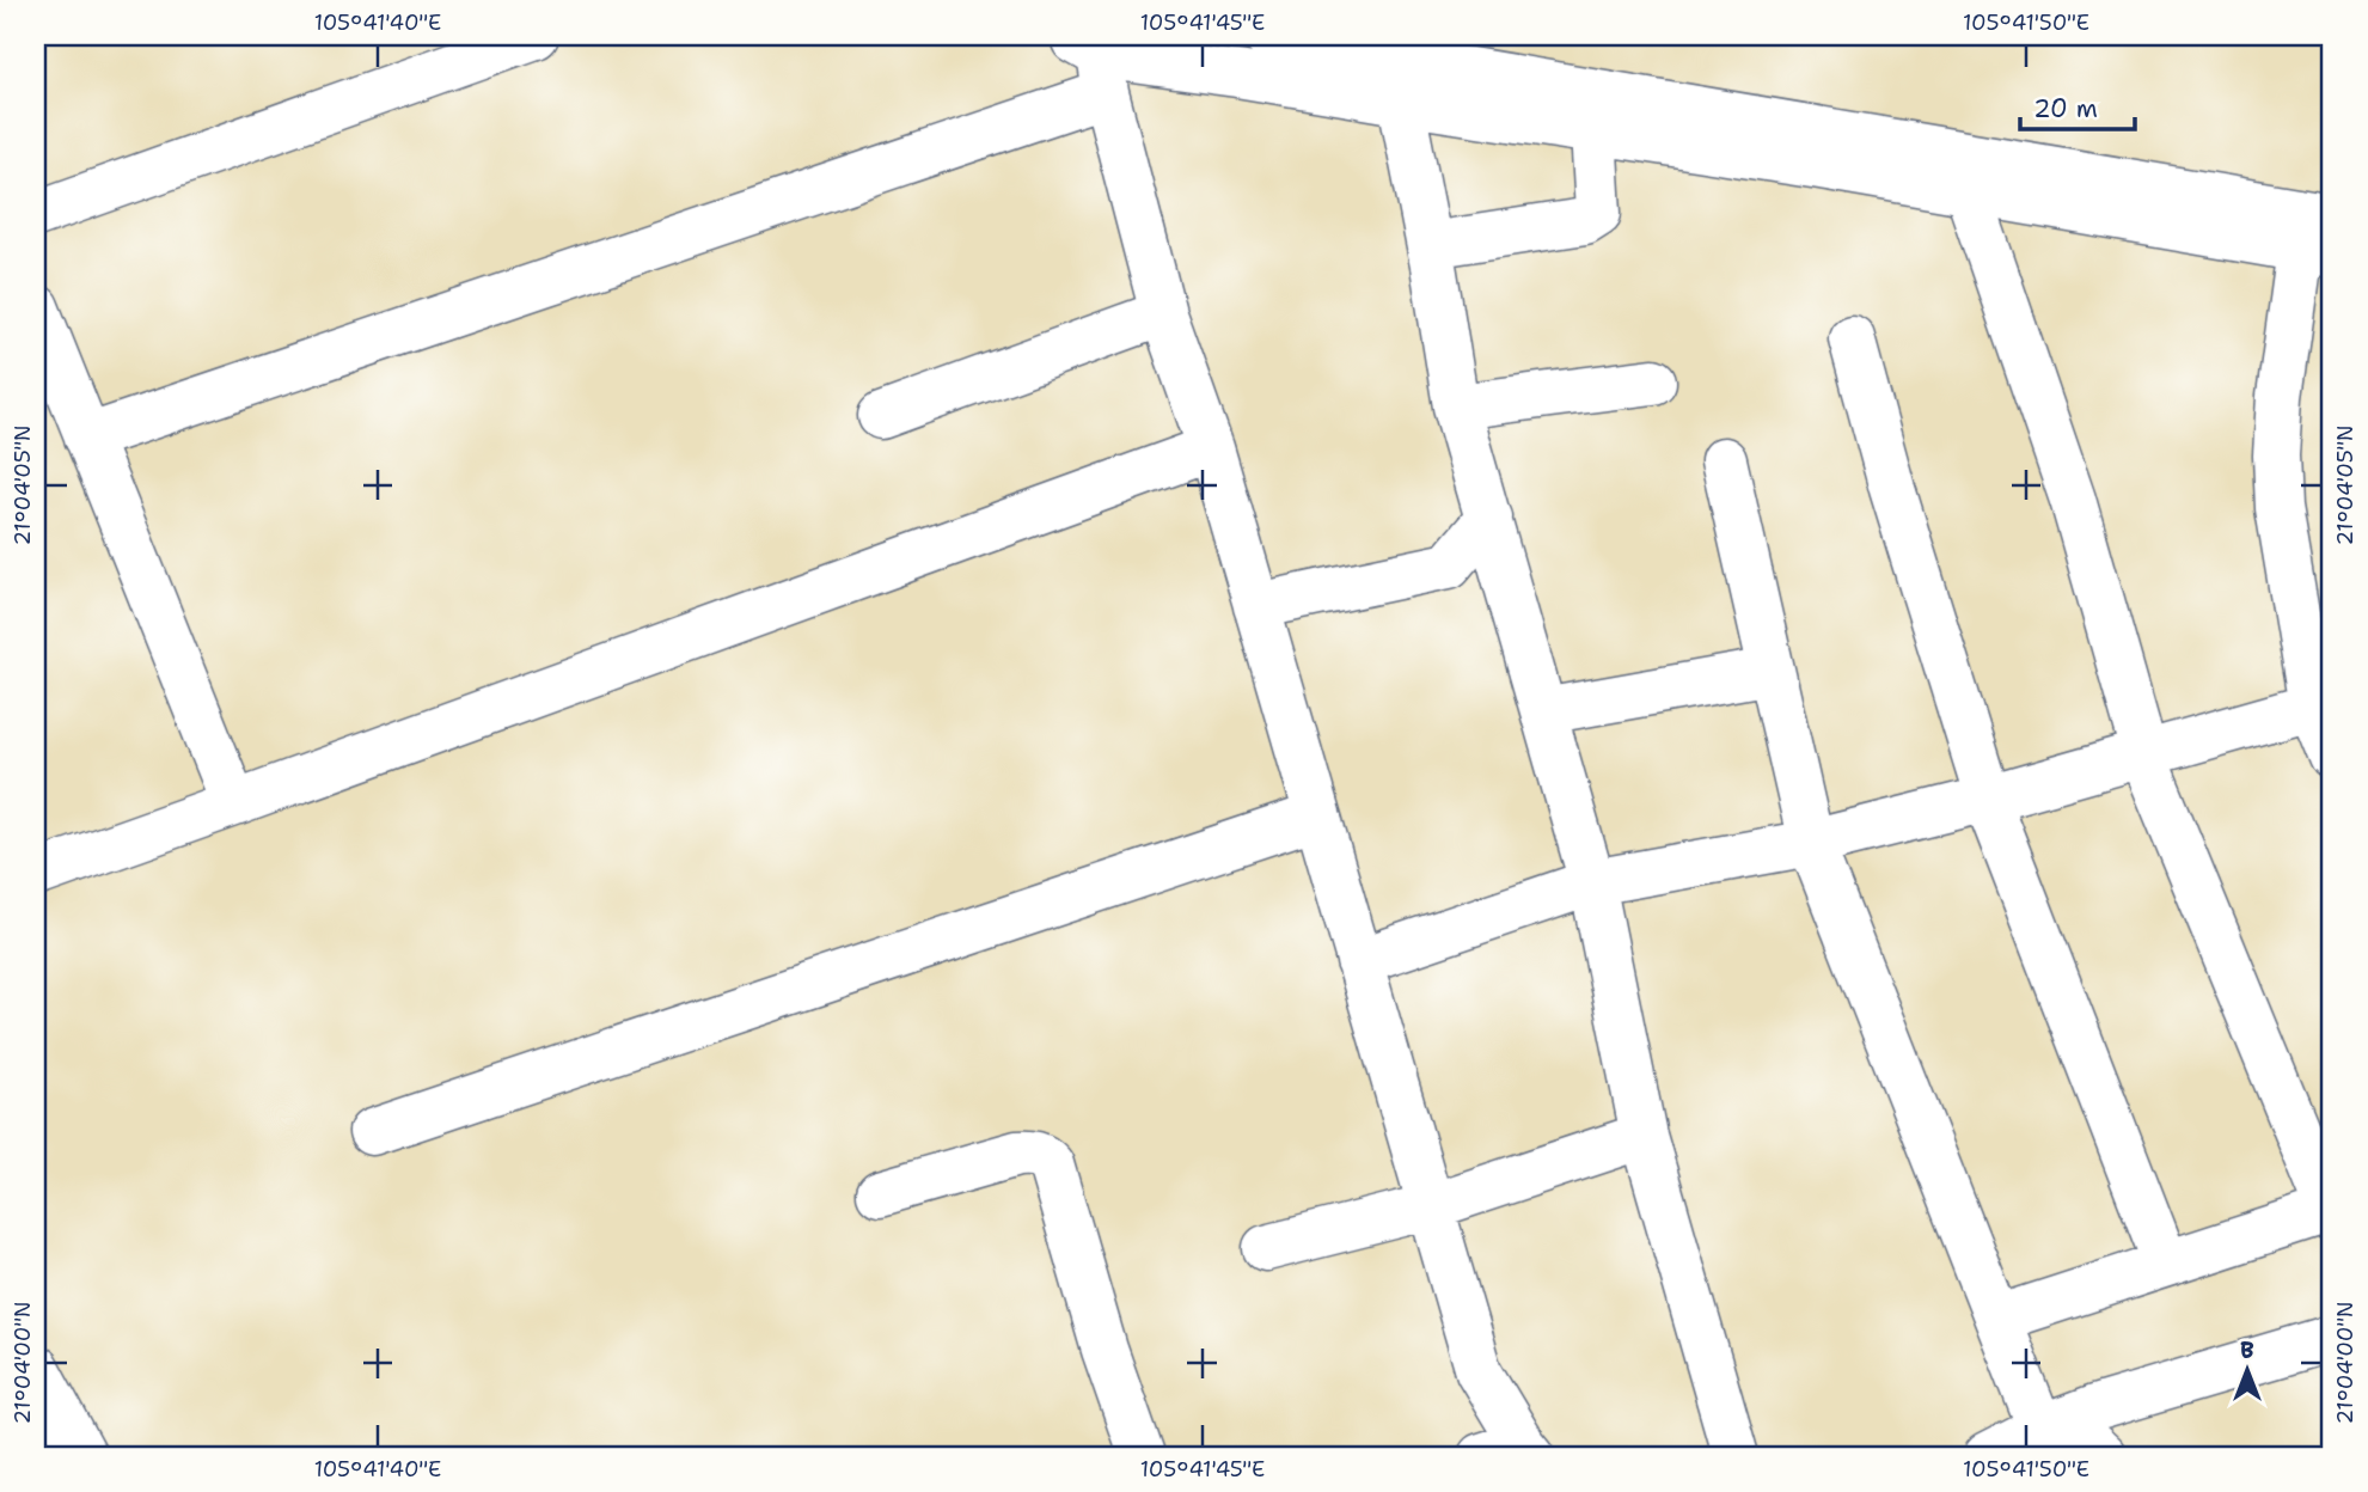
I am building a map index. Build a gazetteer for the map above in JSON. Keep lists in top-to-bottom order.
{
  "scale_bar": "20 m",
  "north": "top",
  "coordinates": [
    "105°41'40\"E",
    "105°41'45\"E",
    "105°41'50\"E",
    "21°04'05\"N",
    "21°04'00\"N"
  ]
}
